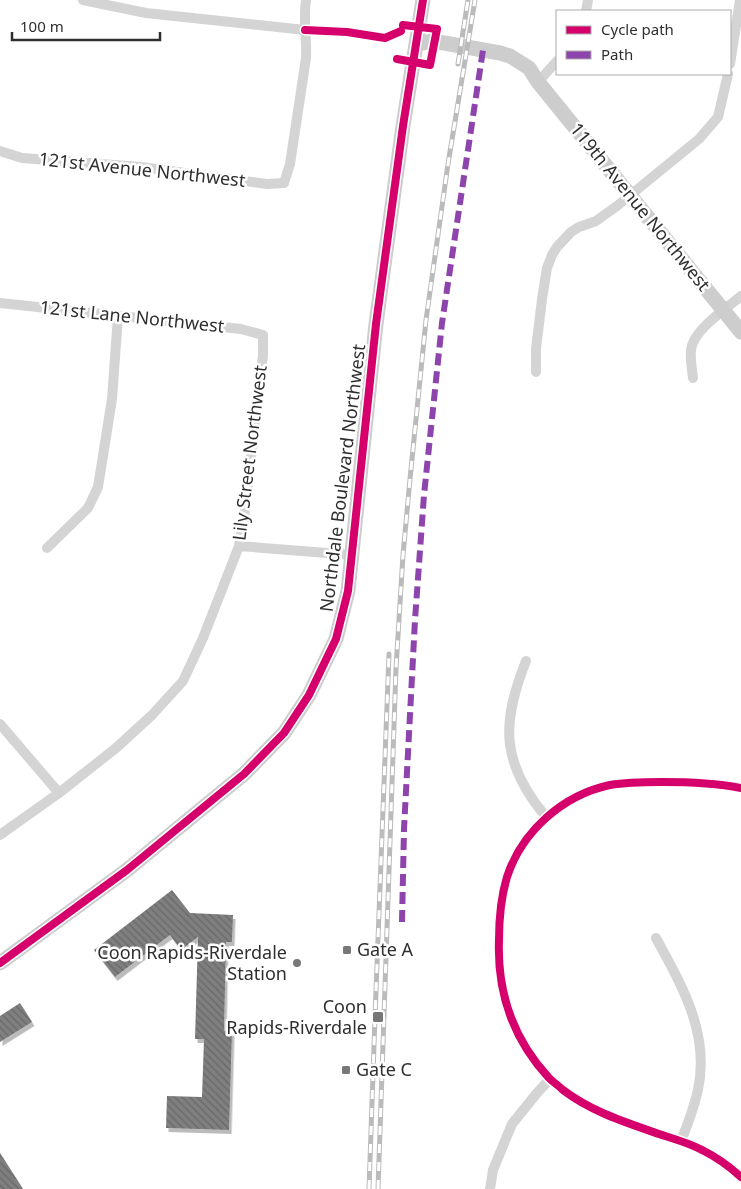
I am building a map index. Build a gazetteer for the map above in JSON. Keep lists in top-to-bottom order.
{
  "streets": {
    "street": [
      "121st Avenue Northwest",
      "119th Avenue Northwest",
      "121st Lane Northwest",
      "Lily Street Northwest",
      "Northdale Boulevard Northwest"
    ]
  },
  "crossings": [
    ["119th Avenue Northwest", "Northdale Boulevard Northwest"],
    ["121st Lane Northwest", "Lily Street Northwest"]
  ],
  "places": {
    "transit": ["Gate A", "Coon Rapids-Riverdale", "Gate C"],
    "other": ["Coon Rapids-Riverdale Station"]
  },
  "legend": ["Cycle path", "Path"],
  "scale_bar": "100 m"
}
